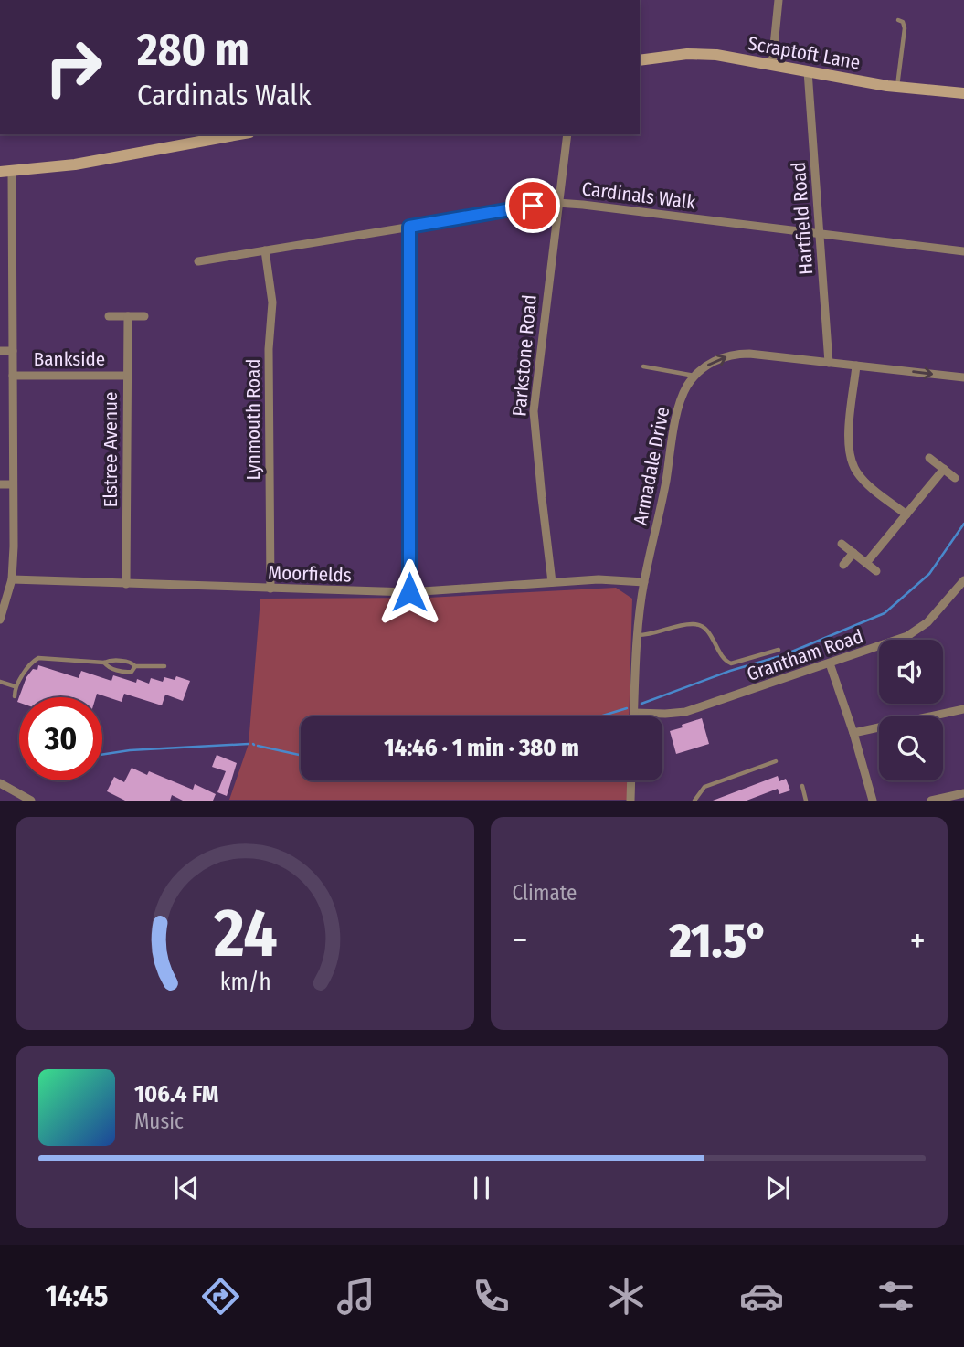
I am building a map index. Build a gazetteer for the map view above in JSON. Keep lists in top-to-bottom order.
{
  "streets": {
    "street": [
      "Scraptoft Lane",
      "Cardinals Walk",
      "Hartfield Road",
      "Parkstone Road",
      "Bankside",
      "Lynmouth Road",
      "Elstree Avenue",
      "Armadale Drive",
      "Moorfields",
      "Grantham Road"
    ]
  },
  "crossings": [
    ["Scraptoft Lane", "Hartfield Road"],
    ["Cardinals Walk", "Hartfield Road"],
    ["Cardinals Walk", "Parkstone Road"],
    ["Cardinals Walk", "Lynmouth Road"],
    ["Hartfield Road", "Armadale Drive"],
    ["Parkstone Road", "Moorfields"],
    ["Bankside", "Elstree Avenue"],
    ["Lynmouth Road", "Moorfields"],
    ["Elstree Avenue", "Moorfields"],
    ["Armadale Drive", "Moorfields"],
    ["Armadale Drive", "Grantham Road"]
  ],
  "one_way": ["Armadale Drive"],
  "page": {
    "turn": ["280 m", "Cardinals Walk"],
    "limit": "30",
    "trip": "14:46 · 1 min · 380 m",
    "tile": "Climate",
    "heat": ["−", "21.5°", "+"],
    "song": ["106.4 FM", "Music"],
    "tabs": "14:45",
    "gauge": ["24", "km/h"]
  }
}
